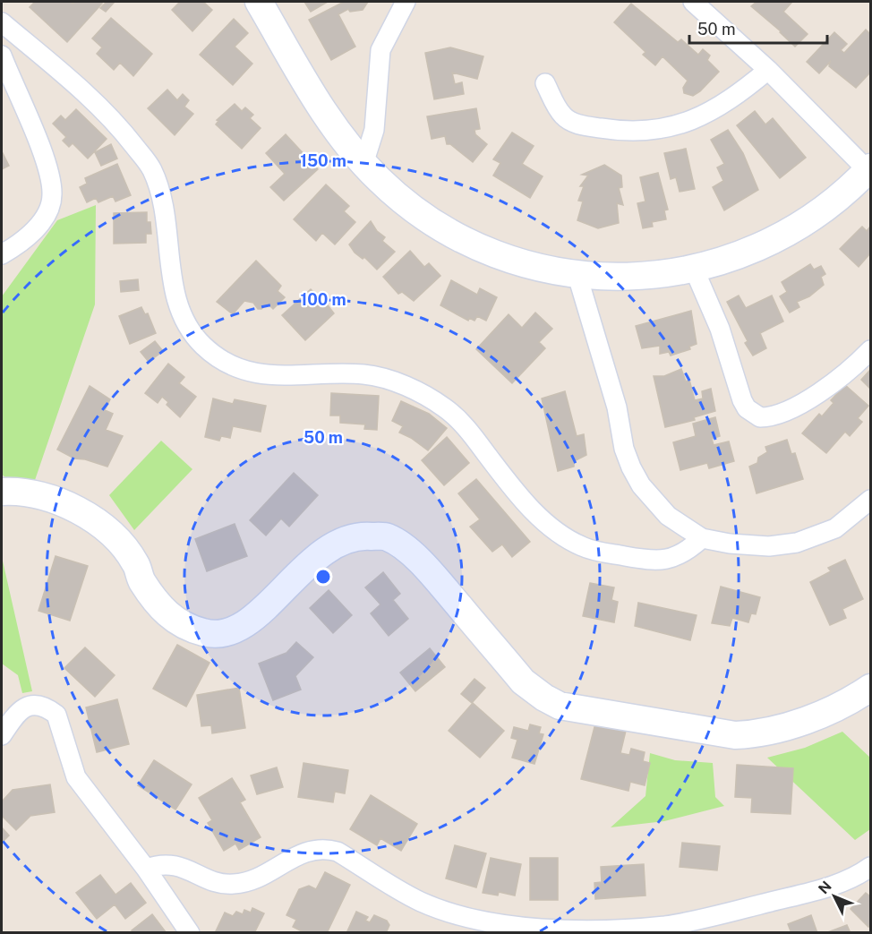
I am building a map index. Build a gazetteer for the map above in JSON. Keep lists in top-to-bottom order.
{
  "scale_bar": "50 m",
  "north": "top left",
  "rings": ["150 m", "100 m", "50 m"]
}
